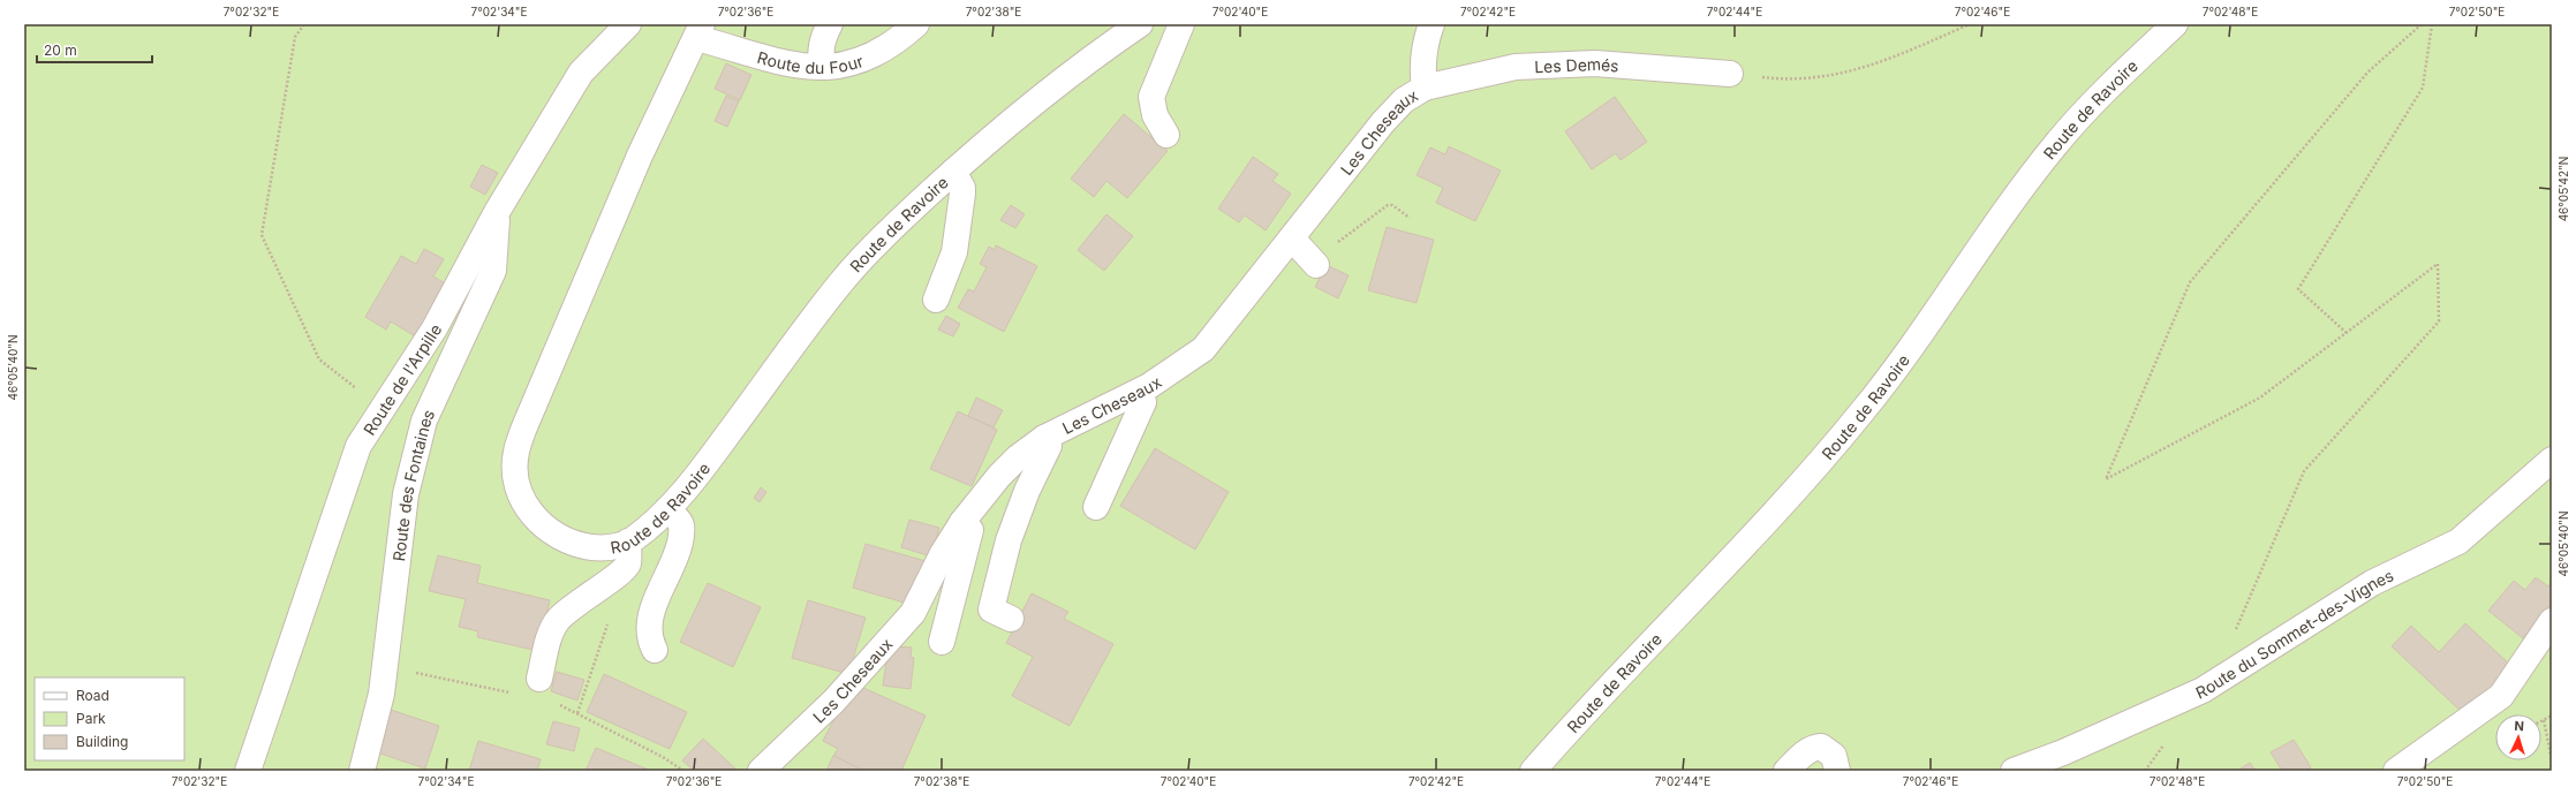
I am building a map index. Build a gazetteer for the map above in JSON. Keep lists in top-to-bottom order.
{
  "streets": {
    "street": [
      "Route du Four",
      "Les Demés",
      "Route de Ravoire",
      "Les Cheseaux",
      "Route de l'Arpille",
      "Route des Fontaines",
      "Route du Sommet-des-Vignes"
    ]
  },
  "crossings": [
    ["Route du Four", "Route de Ravoire"],
    ["Les Demés", "Les Cheseaux"],
    ["Route de l'Arpille", "Route des Fontaines"]
  ],
  "legend": ["Road", "Park", "Building"],
  "scale_bar": "20 m",
  "north": "top",
  "coordinates": [
    "7°02'32\"E",
    "7°02'34\"E",
    "7°02'36\"E",
    "7°02'38\"E",
    "7°02'40\"E",
    "7°02'42\"E",
    "7°02'44\"E",
    "7°02'46\"E",
    "7°02'48\"E",
    "7°02'50\"E",
    "46°05'42\"N",
    "46°05'40\"N"
  ]
}
